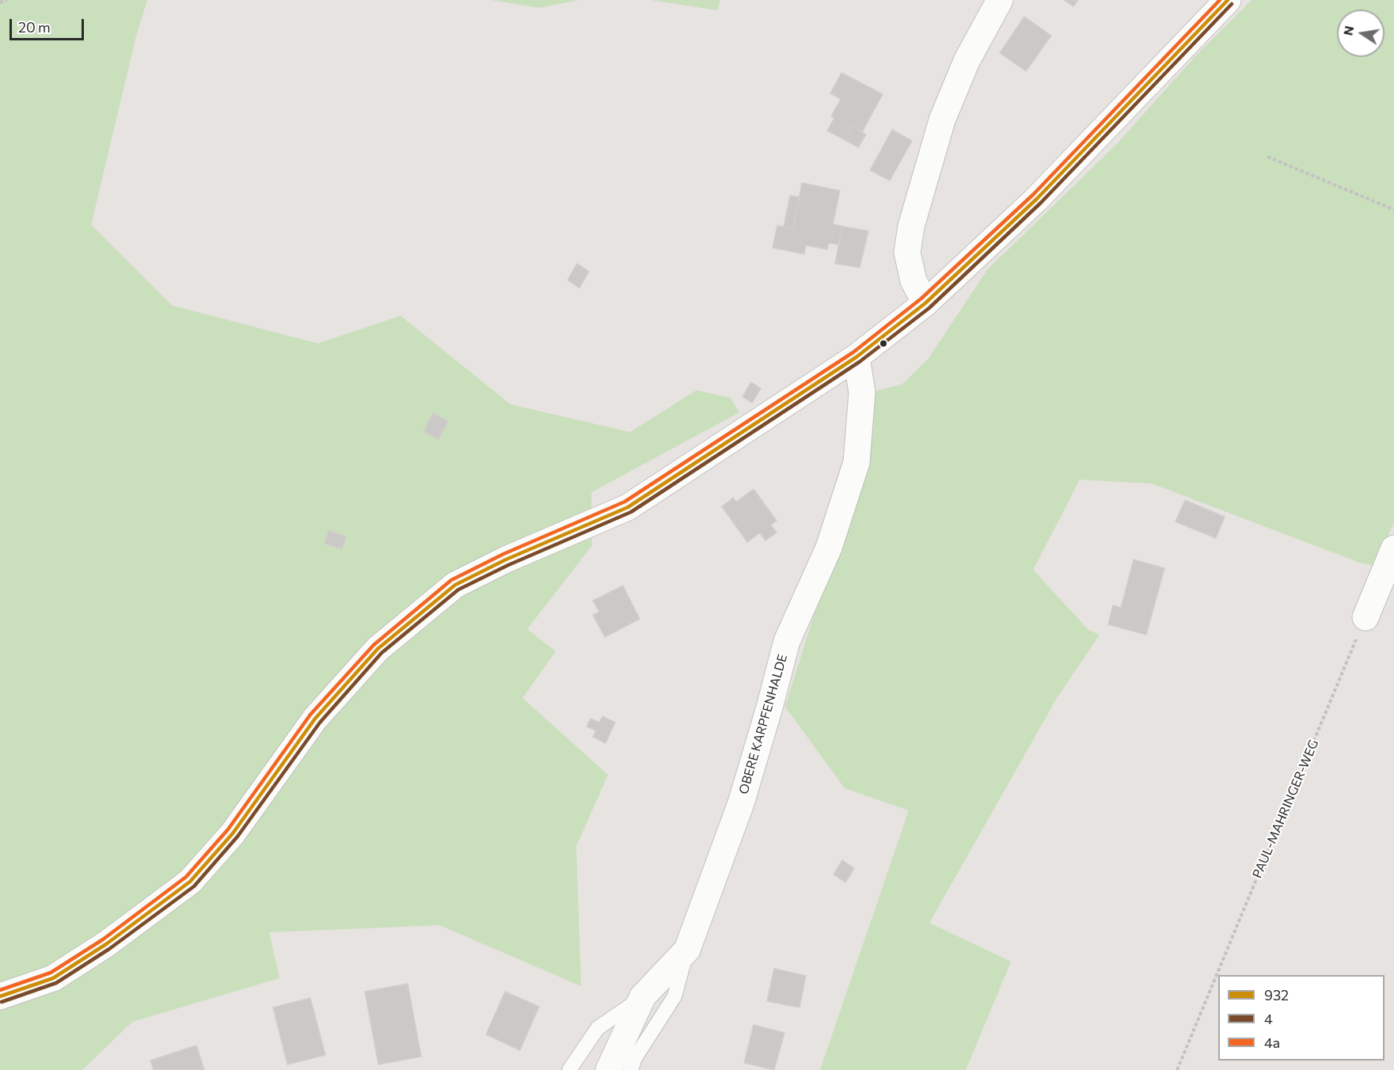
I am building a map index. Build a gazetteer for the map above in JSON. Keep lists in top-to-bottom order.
{
  "streets": {
    "main road": ["OBERE KARPFENHALDE"],
    "path": ["PAUL-MAHRINGER-WEG"]
  },
  "lines": ["transit line 932", "transit line 4a", "transit line 4"],
  "legend": ["932", "4", "4a"],
  "scale_bar": "20 m",
  "north": "left"
}
